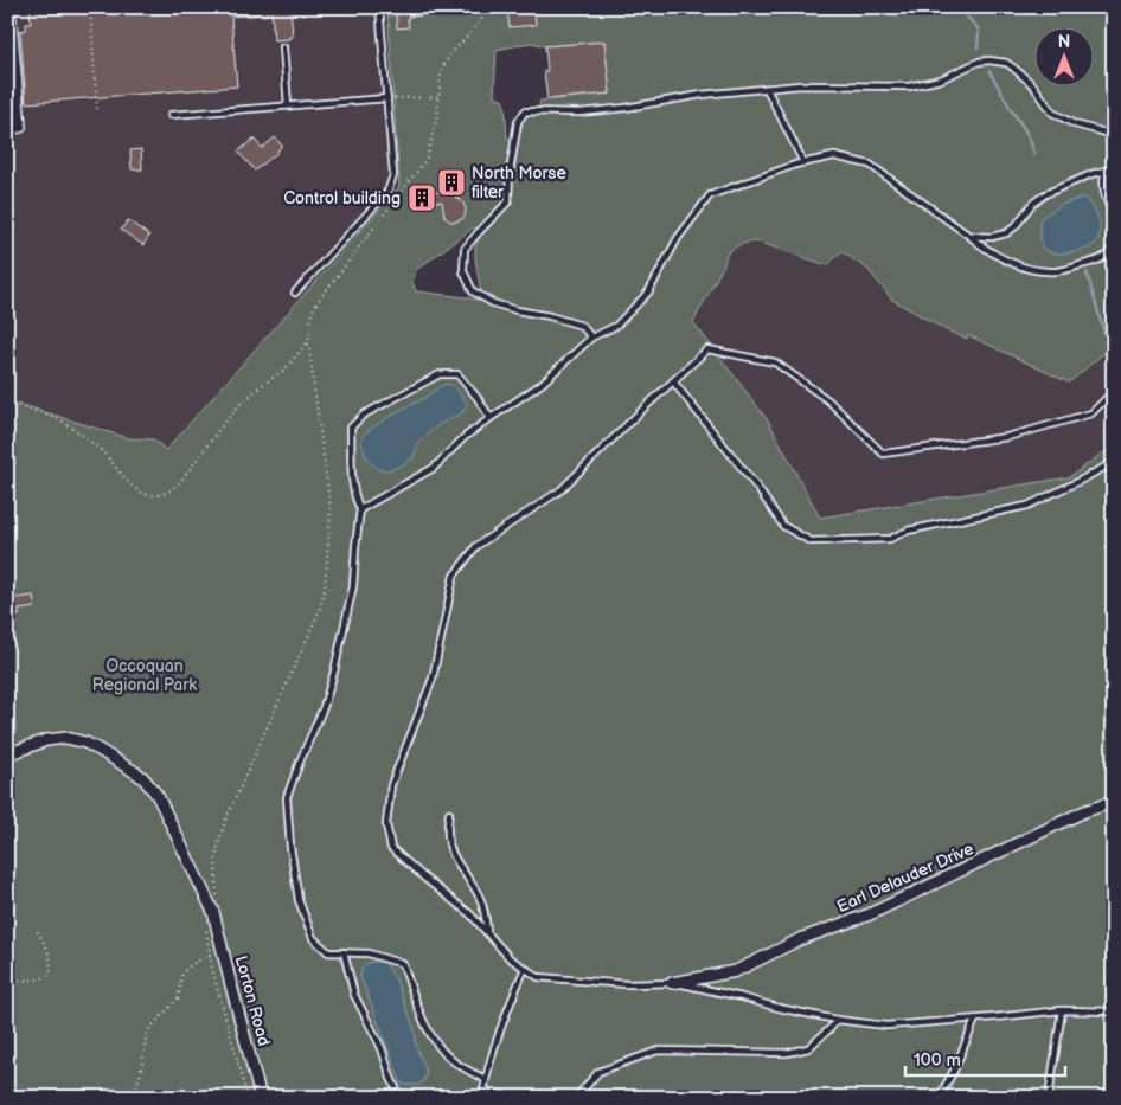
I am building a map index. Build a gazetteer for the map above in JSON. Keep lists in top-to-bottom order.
{
  "streets": {
    "street": ["Earl Delauder Drive", "Lorton Road"]
  },
  "parks": ["Occoquan Regional Park"],
  "places": {
    "building": ["North Morse filter", "Control building"]
  },
  "scale_bar": "100 m",
  "north": "top"
}
